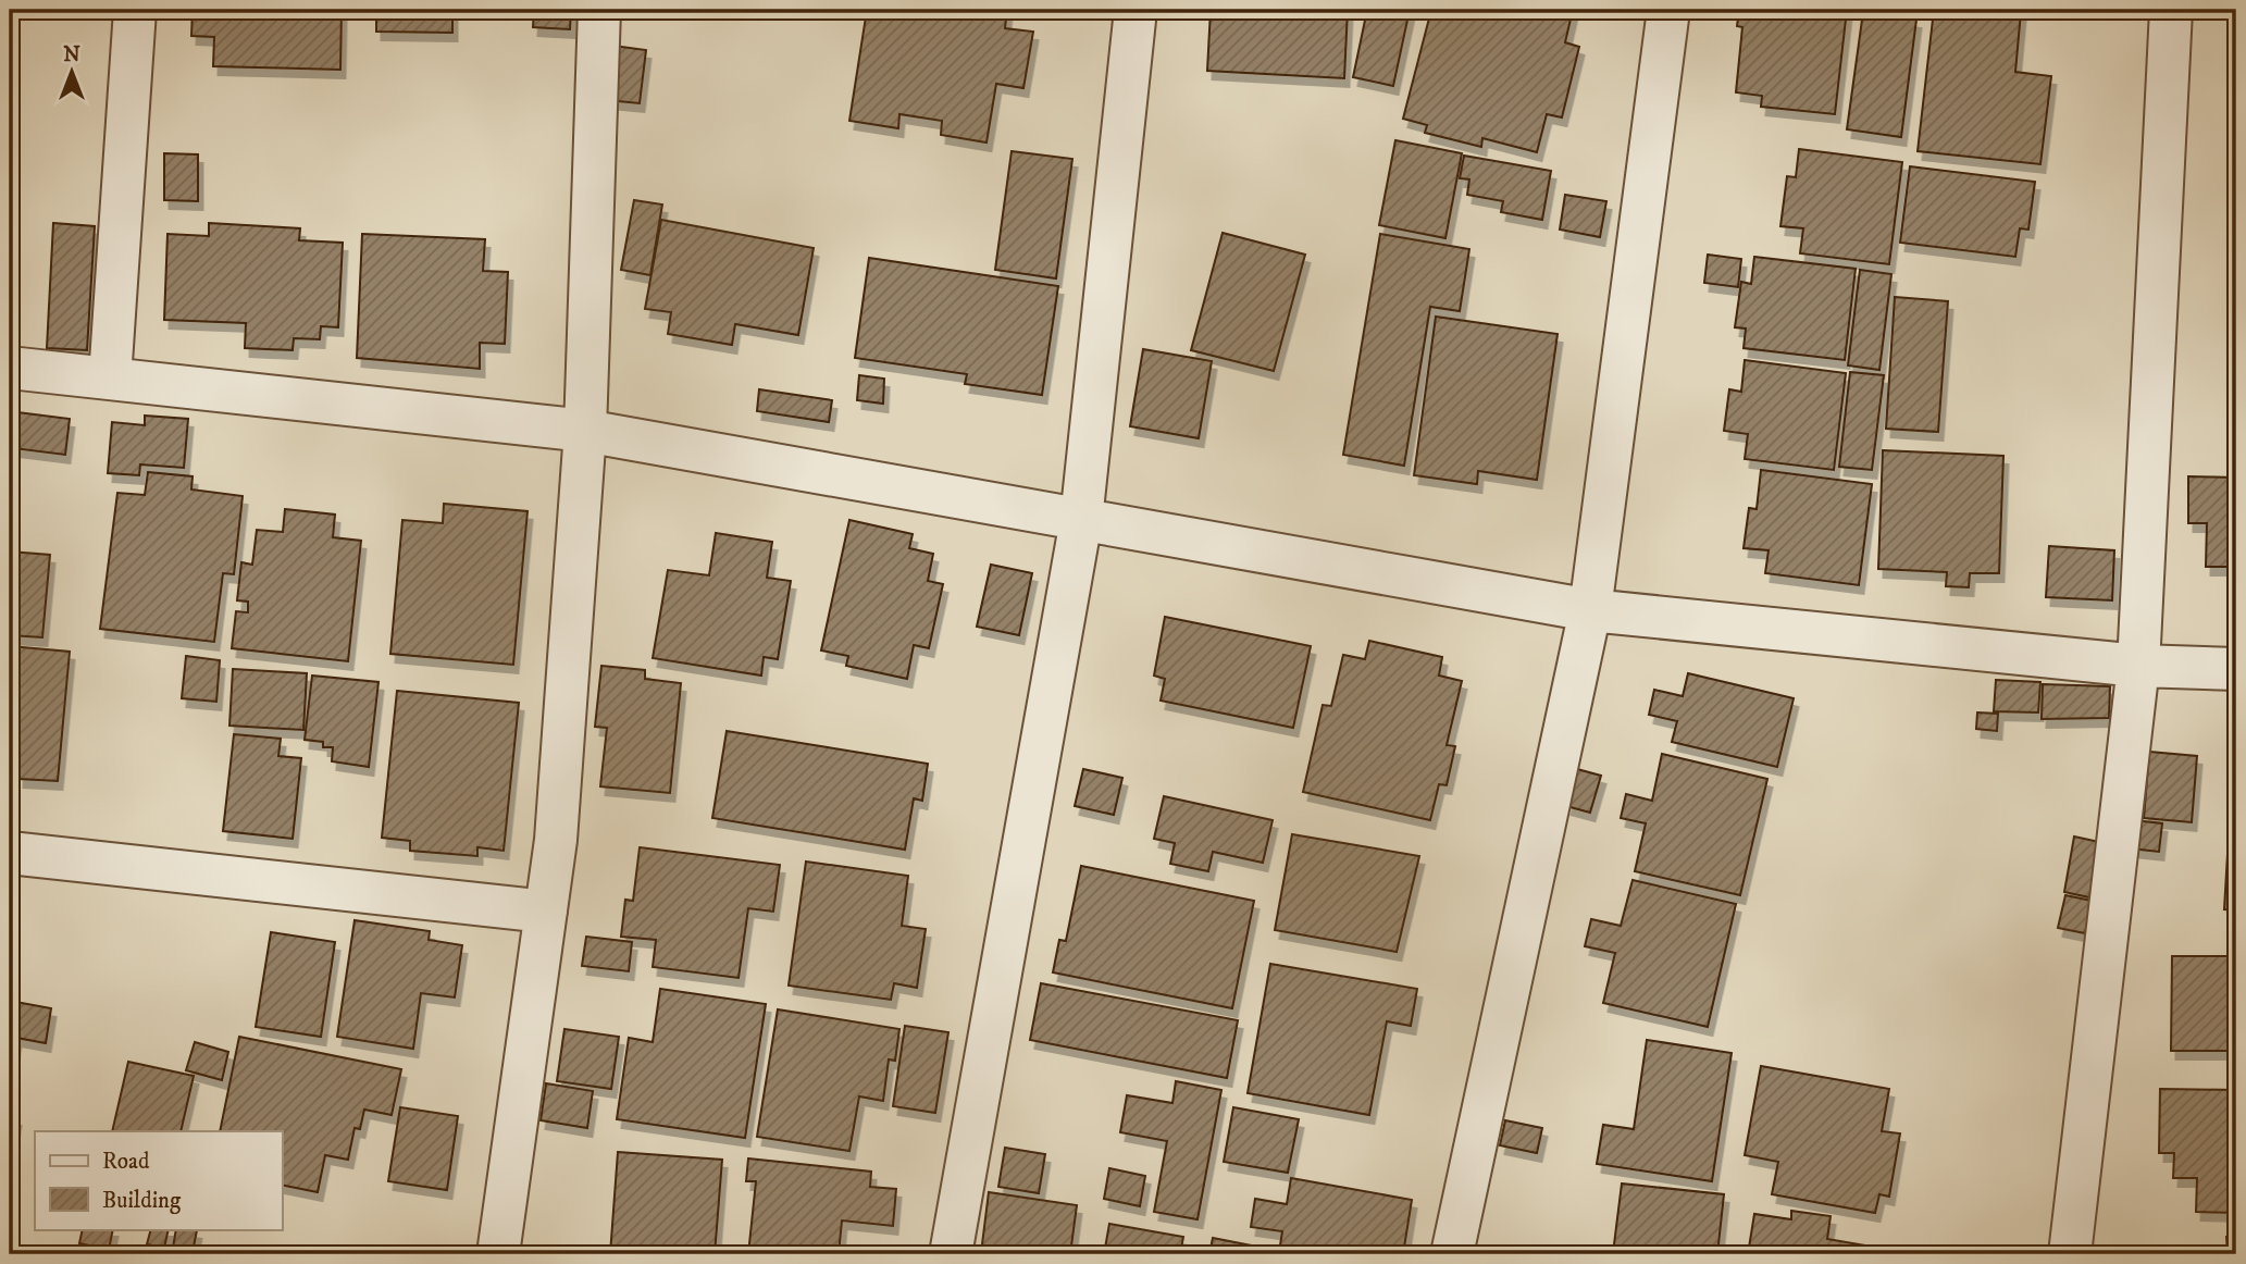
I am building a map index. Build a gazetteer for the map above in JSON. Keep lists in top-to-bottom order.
{
  "legend": ["Road", "Building"],
  "north": "top"
}
